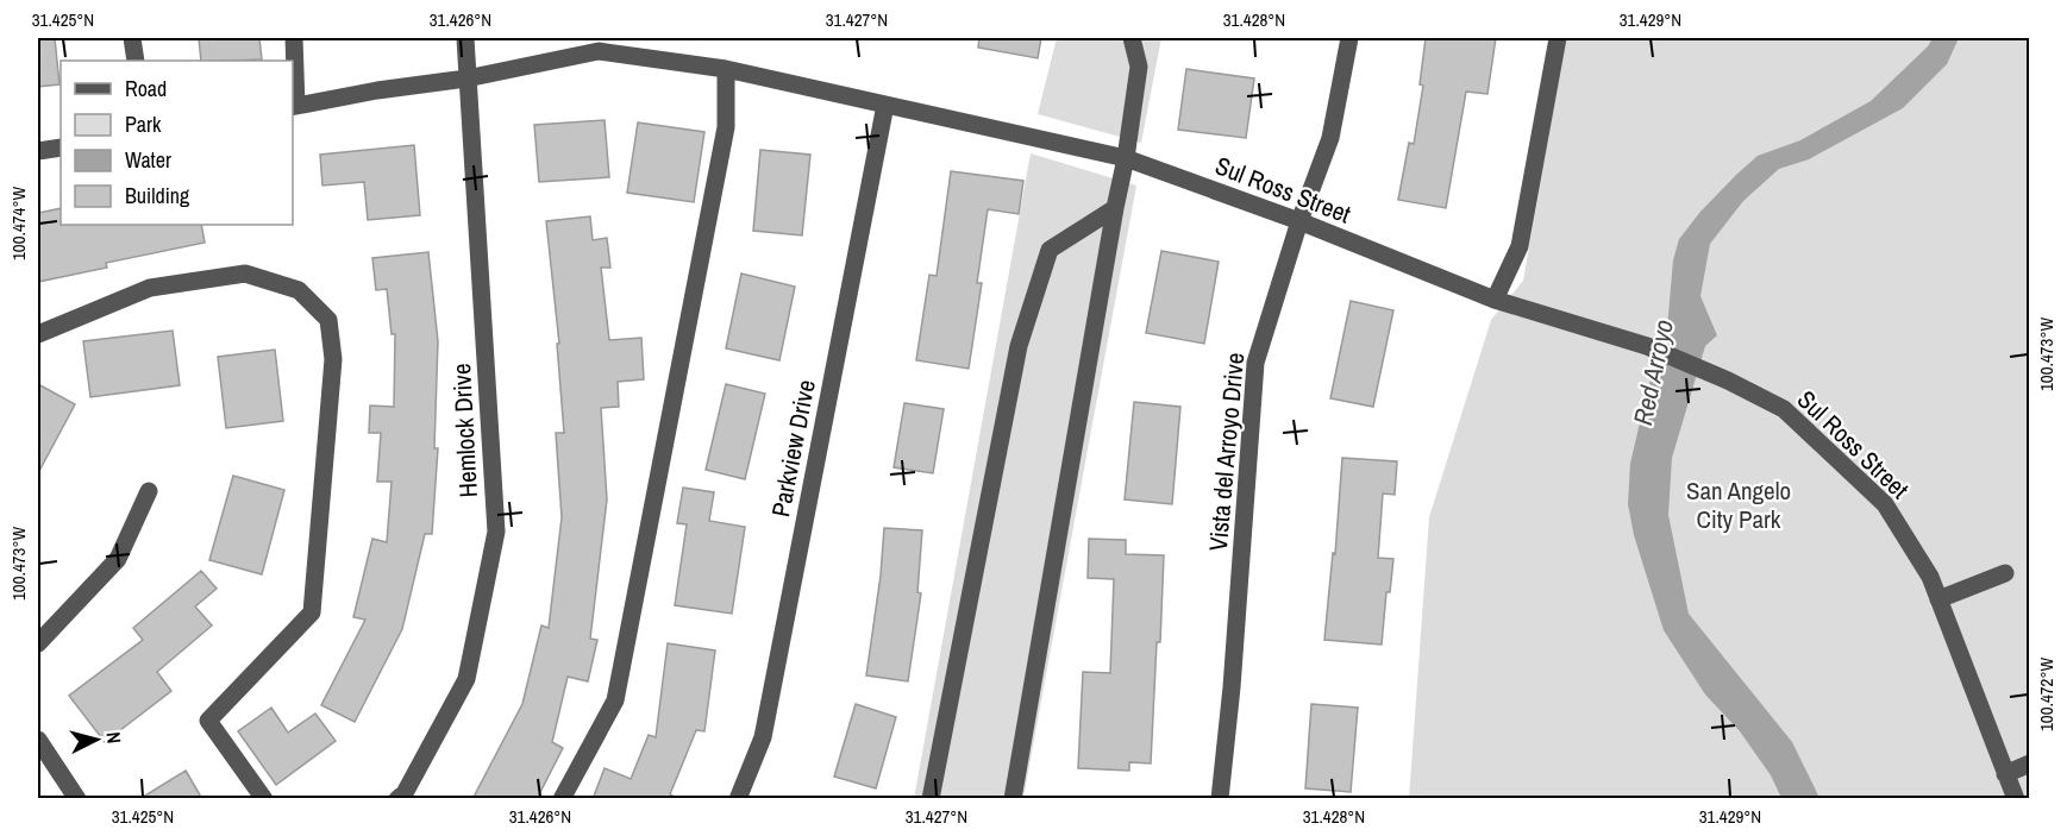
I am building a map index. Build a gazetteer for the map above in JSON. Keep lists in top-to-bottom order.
{
  "streets": {
    "street": [
      "Sul Ross Street",
      "Hemlock Drive",
      "Parkview Drive",
      "Vista del Arroyo Drive"
    ]
  },
  "crossings": [
    ["Sul Ross Street", "Hemlock Drive"],
    ["Sul Ross Street", "Parkview Drive"],
    ["Sul Ross Street", "Vista del Arroyo Drive"]
  ],
  "water": ["Red Arroyo"],
  "parks": ["San Angelo City Park"],
  "legend": [
    "Road",
    "Park",
    "Water",
    "Building"
  ],
  "north": "right",
  "coordinates": [
    "31.425°N",
    "31.426°N",
    "31.427°N",
    "31.428°N",
    "31.429°N",
    "100.474°W",
    "100.473°W",
    "100.472°W"
  ]
}
